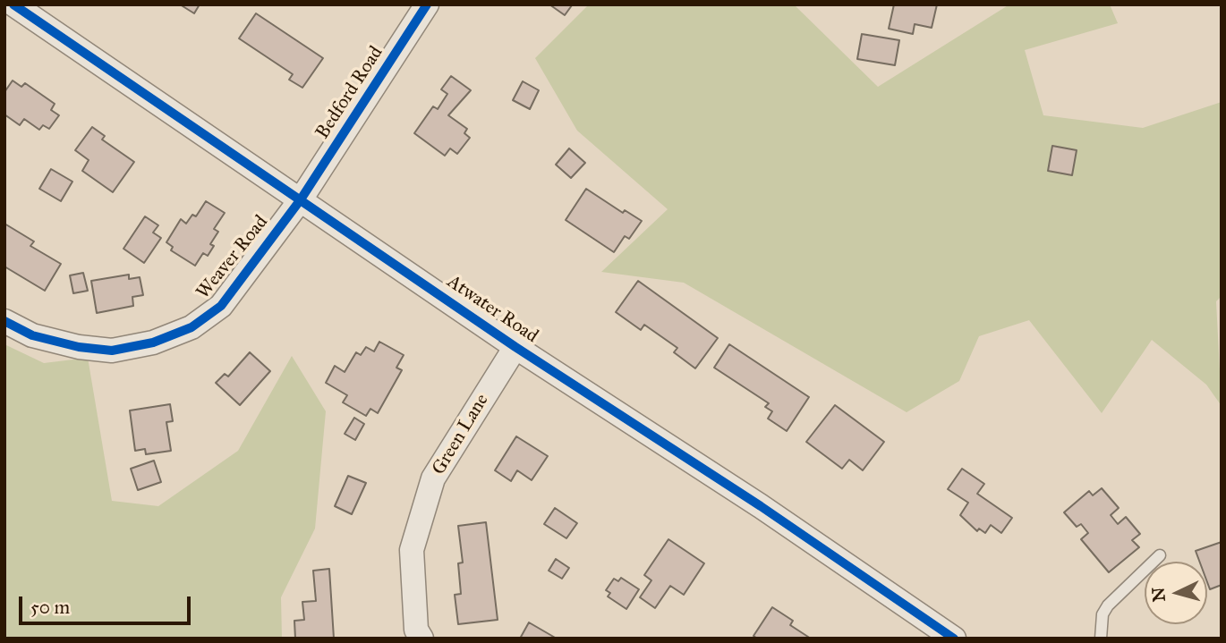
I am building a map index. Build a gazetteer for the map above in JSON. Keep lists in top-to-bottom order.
{
  "streets": {
    "street": [
      "Bedford Road",
      "Weaver Road",
      "Atwater Road",
      "Green Lane"
    ]
  },
  "crossings": [
    ["Bedford Road", "Weaver Road"],
    ["Bedford Road", "Atwater Road"],
    ["Weaver Road", "Atwater Road"],
    ["Atwater Road", "Green Lane"]
  ],
  "scale_bar": "50 m",
  "north": "left"
}
